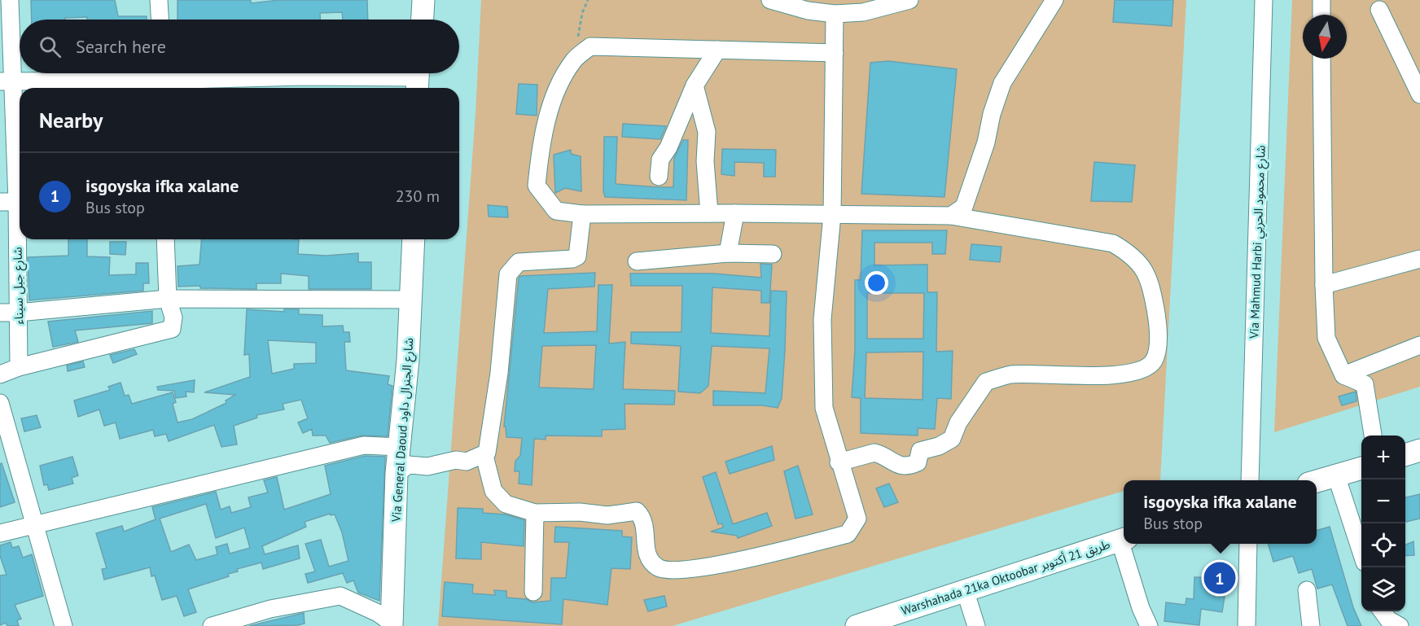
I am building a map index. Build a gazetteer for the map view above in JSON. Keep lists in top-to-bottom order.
{
  "streets": {
    "main road": ["Via General Daoud شارع الجنرال داود", "Warshahada 21ka Oktoobar طريق 21 أكتوبر"],
    "street": ["Via Mahmud Harbi شارع محمود الحربي", "شارع جبل سيناء"]
  },
  "north": "bottom",
  "page": {
    "search": "Search here",
    "heading": "Nearby",
    "list": [
      {
        "mark": "1",
        "name": "isgoyska ifka xalane",
        "note": "Bus stop",
        "value": "230 m"
      }
    ],
    "map_buttons": ["+", "−"],
    "popup": ["isgoyska ifka xalane", "Bus stop"],
    "pins": "1"
  }
}
